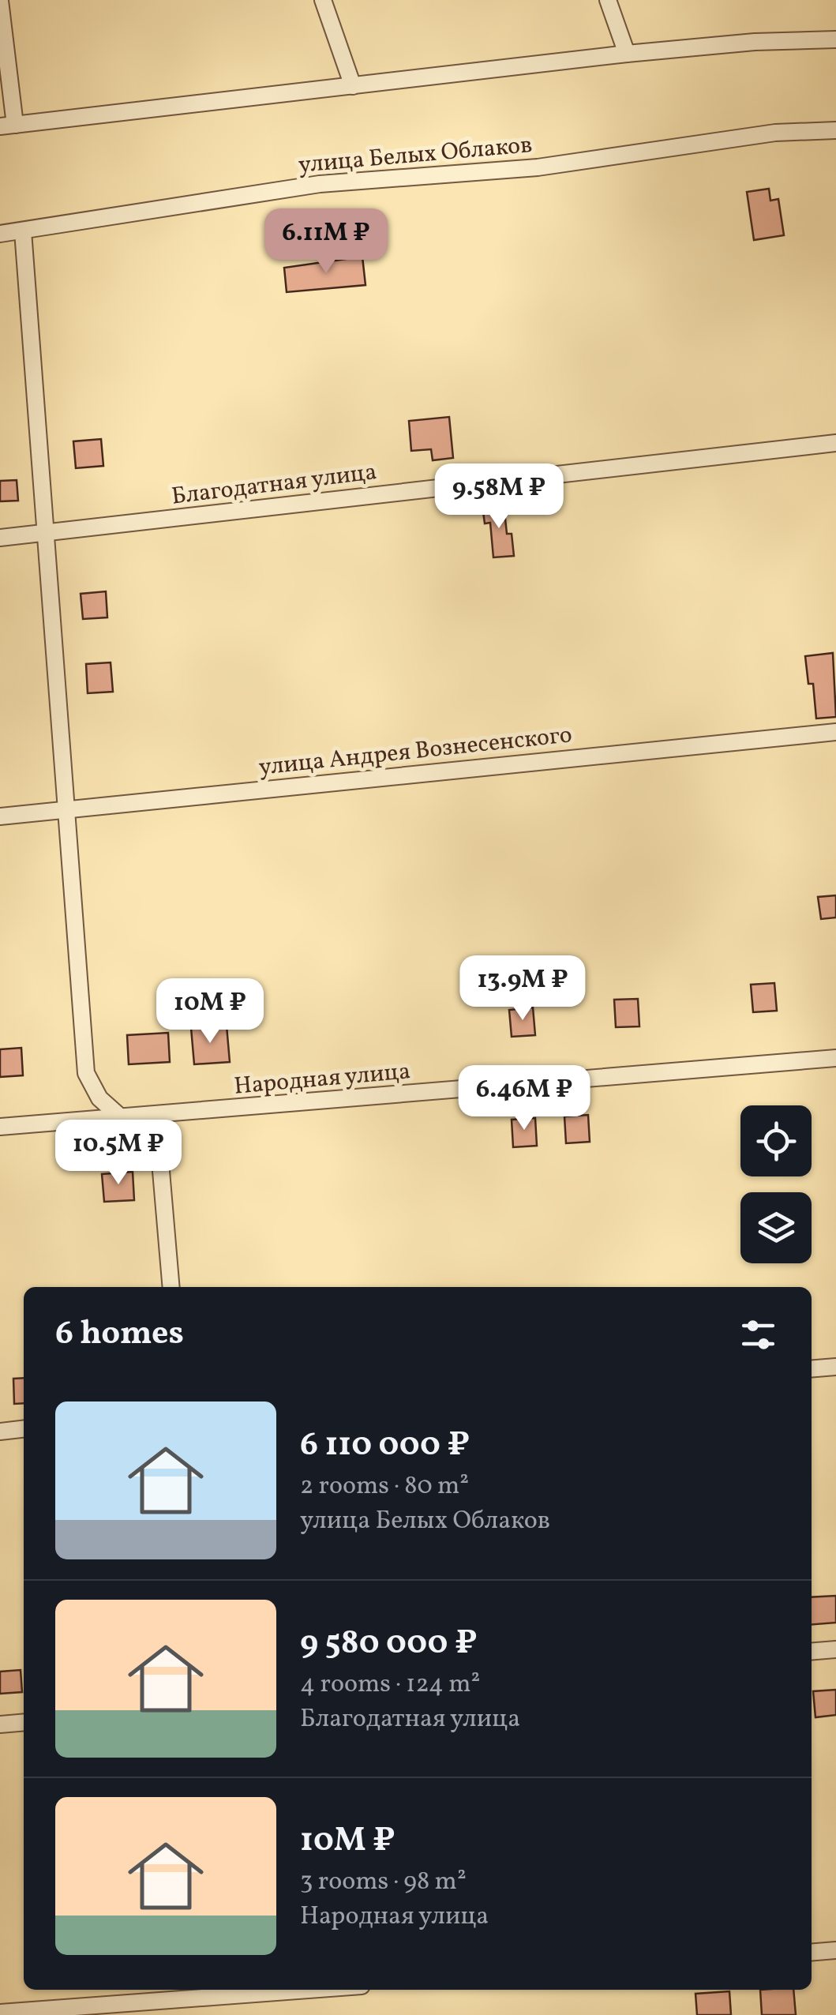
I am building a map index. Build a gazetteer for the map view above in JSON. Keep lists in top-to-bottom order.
{
  "streets": {
    "street": [
      "улица Белых Облаков",
      "Благодатная улица",
      "улица Андрея Вознесенского",
      "Народная улица"
    ]
  },
  "page": {
    "price": [
      "6.11M ₽",
      "9.58M ₽",
      "13.9M ₽",
      "10M ₽",
      "6.46M ₽",
      "10.5M ₽"
    ],
    "heading": "6 homes",
    "list": [
      {
        "name": "6 110 000 ₽",
        "note": "2 rooms · 80 m² · улица Белых Облаков"
      },
      {
        "name": "9 580 000 ₽",
        "note": "4 rooms · 124 m² · Благодатная улица"
      },
      {
        "name": "10M ₽",
        "note": "3 rooms · 98 m² · Народная улица"
      }
    ]
  }
}
